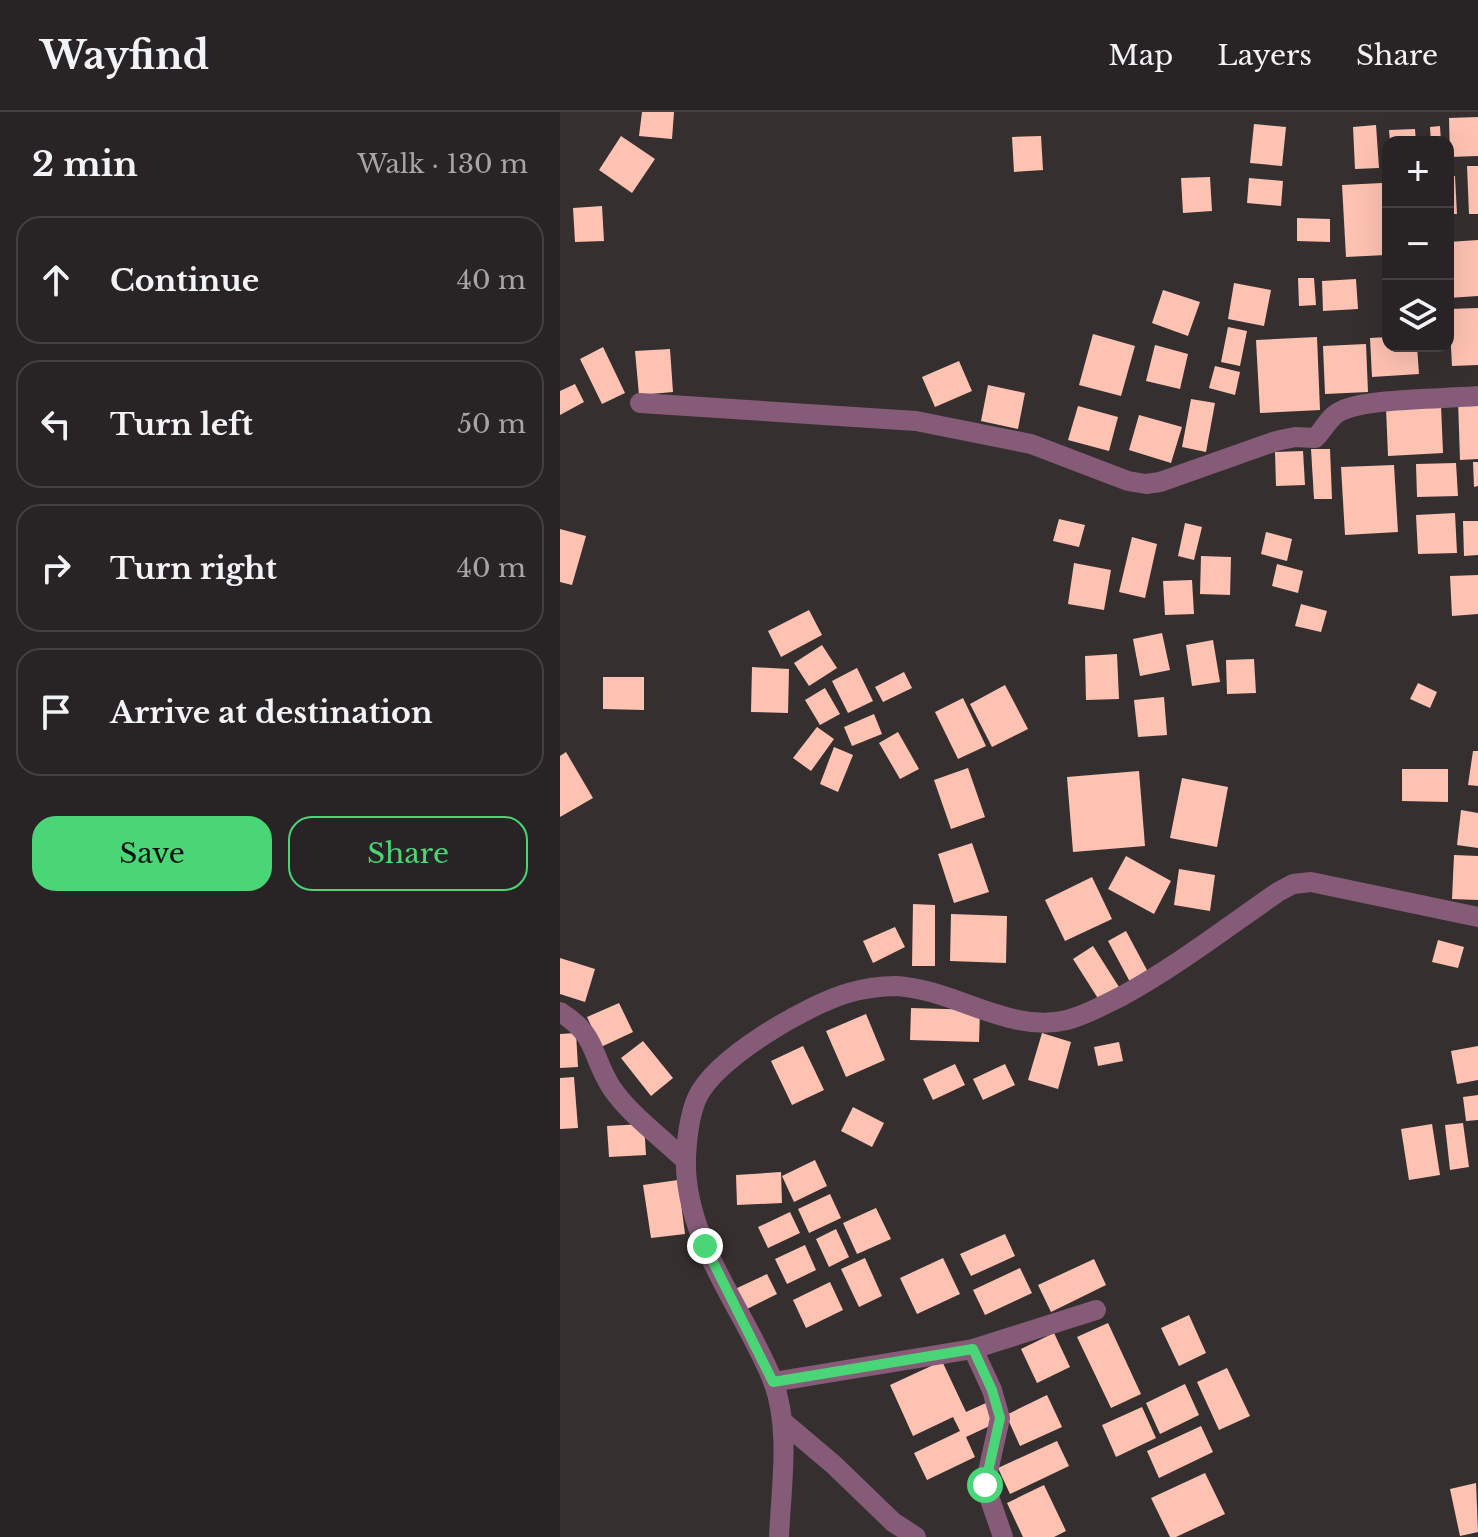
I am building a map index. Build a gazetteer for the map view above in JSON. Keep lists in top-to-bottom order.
{
  "page": {
    "header": "Wayfind",
    "nav": ["Map", "Layers", "Share"],
    "heading": ["2 min", "Walk · 130 m"],
    "map_buttons": ["+", "−"],
    "list": [
      ["Continue", "40 m"],
      ["Turn left", "50 m"],
      ["Turn right", "40 m"],
      "Arrive at destination"
    ],
    "buttons": ["Save", "Share"]
  }
}
